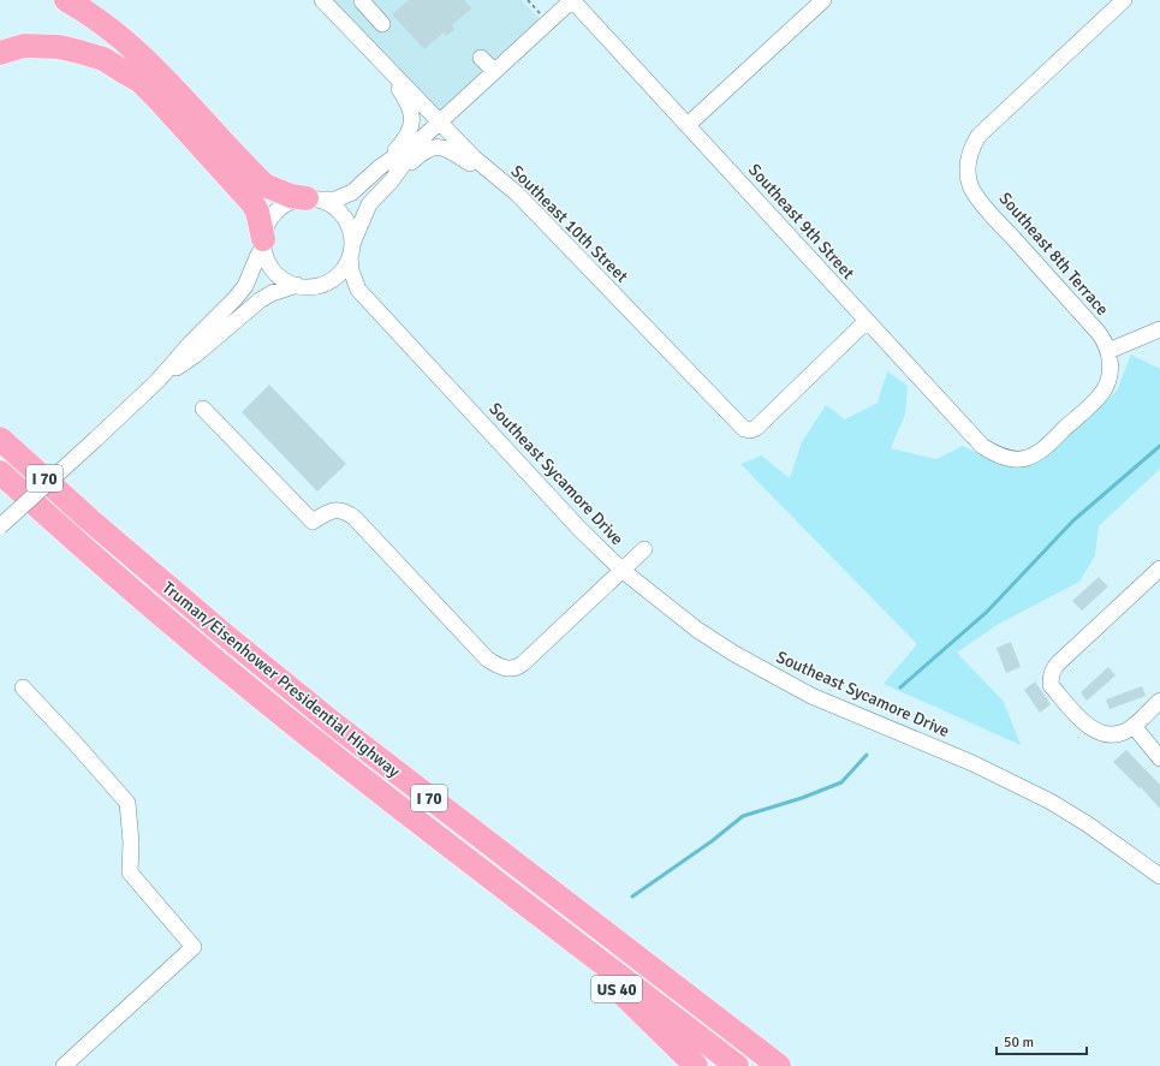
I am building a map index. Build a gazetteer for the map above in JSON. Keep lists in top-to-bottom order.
{
  "streets": {
    "highway": ["I 70", "Truman/Eisenhower Presidential Highway", "US 40"],
    "street": [
      "Southeast 9th Street",
      "Southeast 10th Street",
      "Southeast 8th Terrace",
      "Southeast Sycamore Drive"
    ]
  },
  "crossings": [
    ["Southeast 9th Street", "Southeast 10th Street"],
    ["Southeast 9th Street", "Southeast 8th Terrace"],
    ["Truman/Eisenhower Presidential Highway", "US 40"]
  ],
  "scale_bar": "50 m"
}
